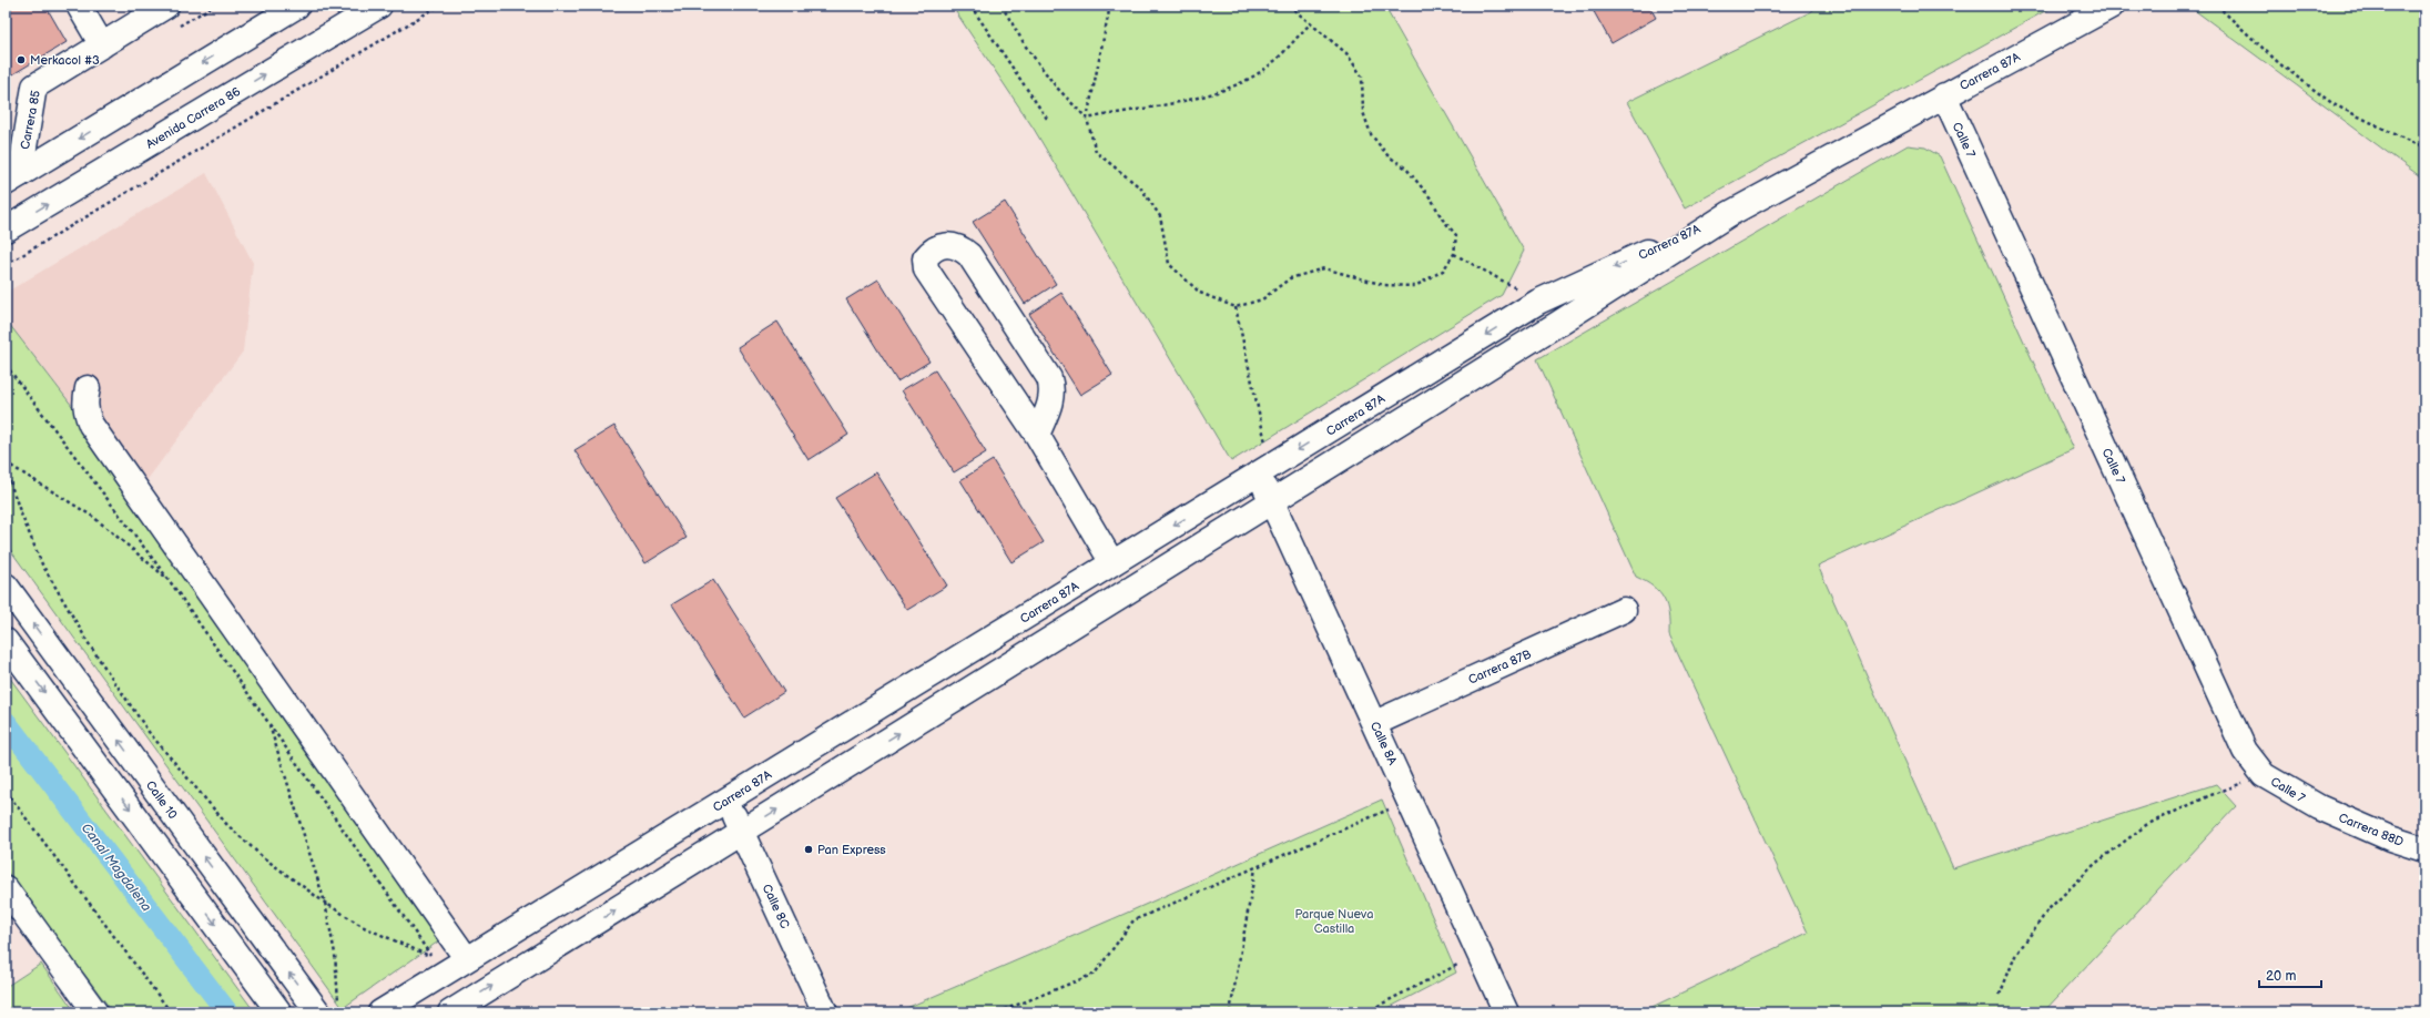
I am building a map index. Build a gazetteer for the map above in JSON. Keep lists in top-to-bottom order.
{
  "streets": {
    "street": [
      "Carrera 87A",
      "Avenida Carrera 86",
      "Carrera 85",
      "Calle 7",
      "Carrera 87B",
      "Calle 8A",
      "Calle 10",
      "Carrera 88D",
      "Calle 8C"
    ]
  },
  "crossings": [
    ["Carrera 87A", "Calle 7"],
    ["Carrera 87A", "Calle 8A"],
    ["Carrera 87A", "Calle 8C"],
    ["Calle 7", "Carrera 88D"],
    ["Carrera 87B", "Calle 8A"]
  ],
  "water": ["Canal Magdalena"],
  "parks": ["Parque Nueva Castilla"],
  "places": ["Merkacol #3", "Pan Express"],
  "scale_bar": "20 m"
}
